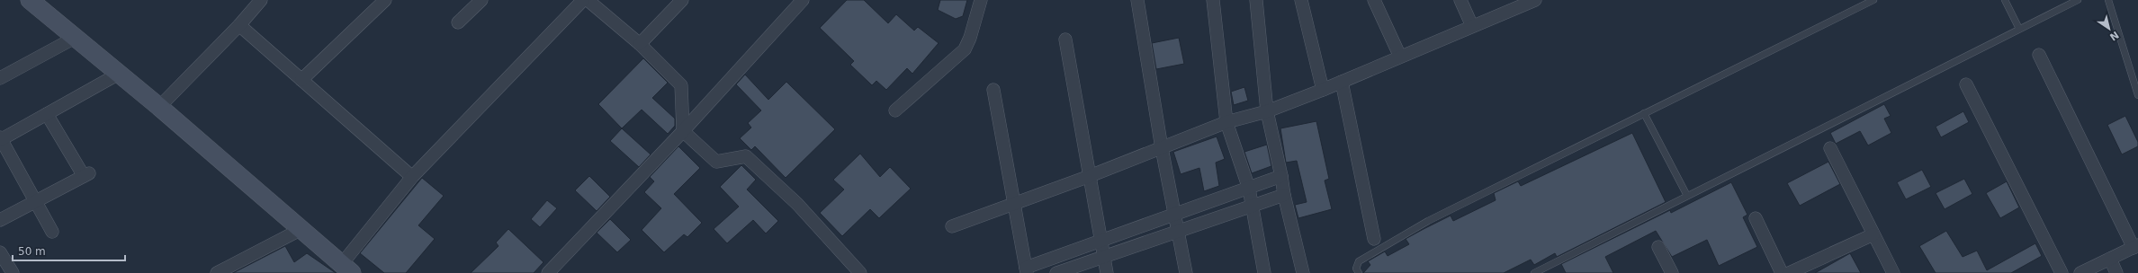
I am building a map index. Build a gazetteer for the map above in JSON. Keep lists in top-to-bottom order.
{
  "scale_bar": "50 m",
  "north": "bottom right"
}
